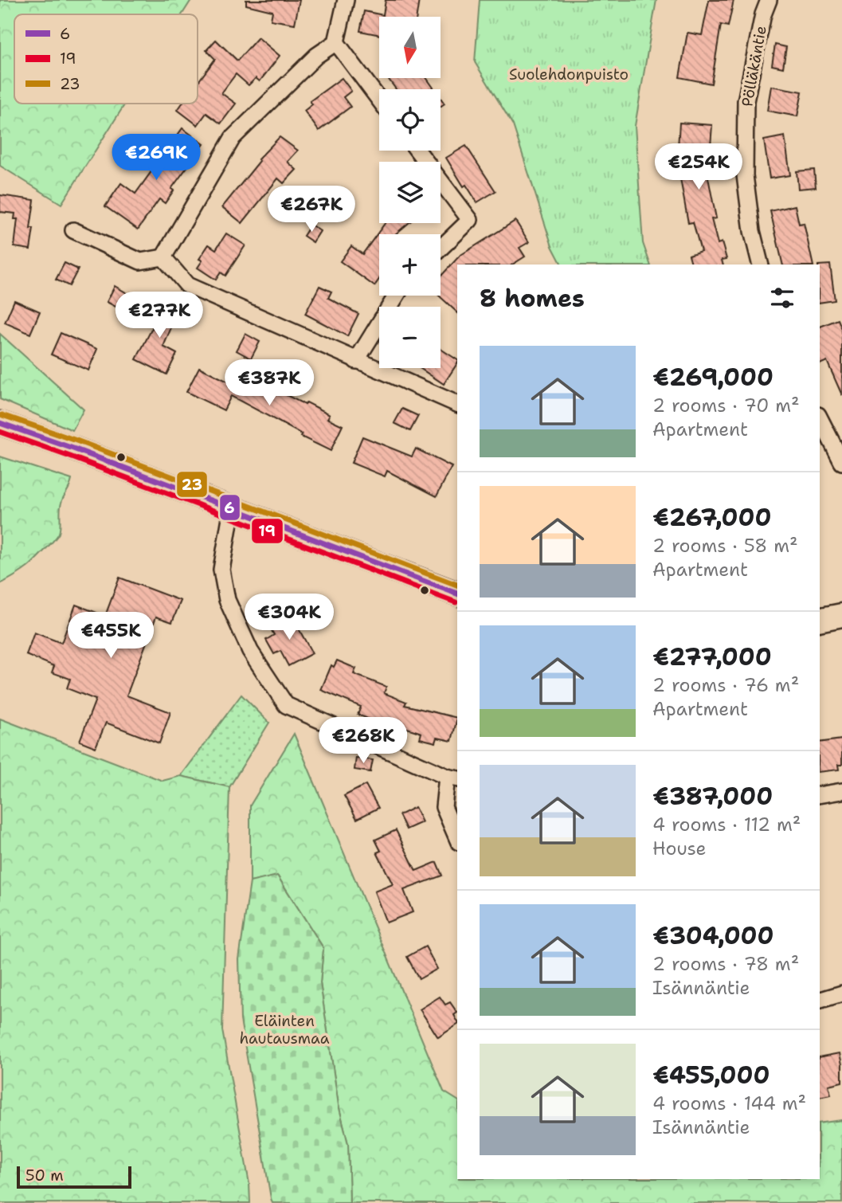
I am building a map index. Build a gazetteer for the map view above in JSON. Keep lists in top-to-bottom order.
{
  "streets": {
    "street": ["Pölläkäntie"]
  },
  "parks": ["Suolehdonpuisto", "Eläinten hautausmaa"],
  "lines": ["transit line 23", "transit line 6", "transit line 19"],
  "legend": ["6", "19", "23"],
  "scale_bar": "50 m",
  "north": "bottom",
  "page": {
    "map_buttons": ["+", "−"],
    "price": [
      "€269K",
      "€254K",
      "€267K",
      "€277K",
      "€387K",
      "€304K",
      "€455K",
      "€268K"
    ],
    "heading": "8 homes",
    "list": [
      {
        "name": "€269,000",
        "note": "2 rooms · 70 m² · Apartment"
      },
      {
        "name": "€267,000",
        "note": "2 rooms · 58 m² · Apartment"
      },
      {
        "name": "€277,000",
        "note": "2 rooms · 76 m² · Apartment"
      },
      {
        "name": "€387,000",
        "note": "4 rooms · 112 m² · House"
      },
      {
        "name": "€304,000",
        "note": "2 rooms · 78 m² · Isännäntie"
      },
      {
        "name": "€455,000",
        "note": "4 rooms · 144 m² · Isännäntie"
      }
    ],
    "scale": "50 m"
  }
}
